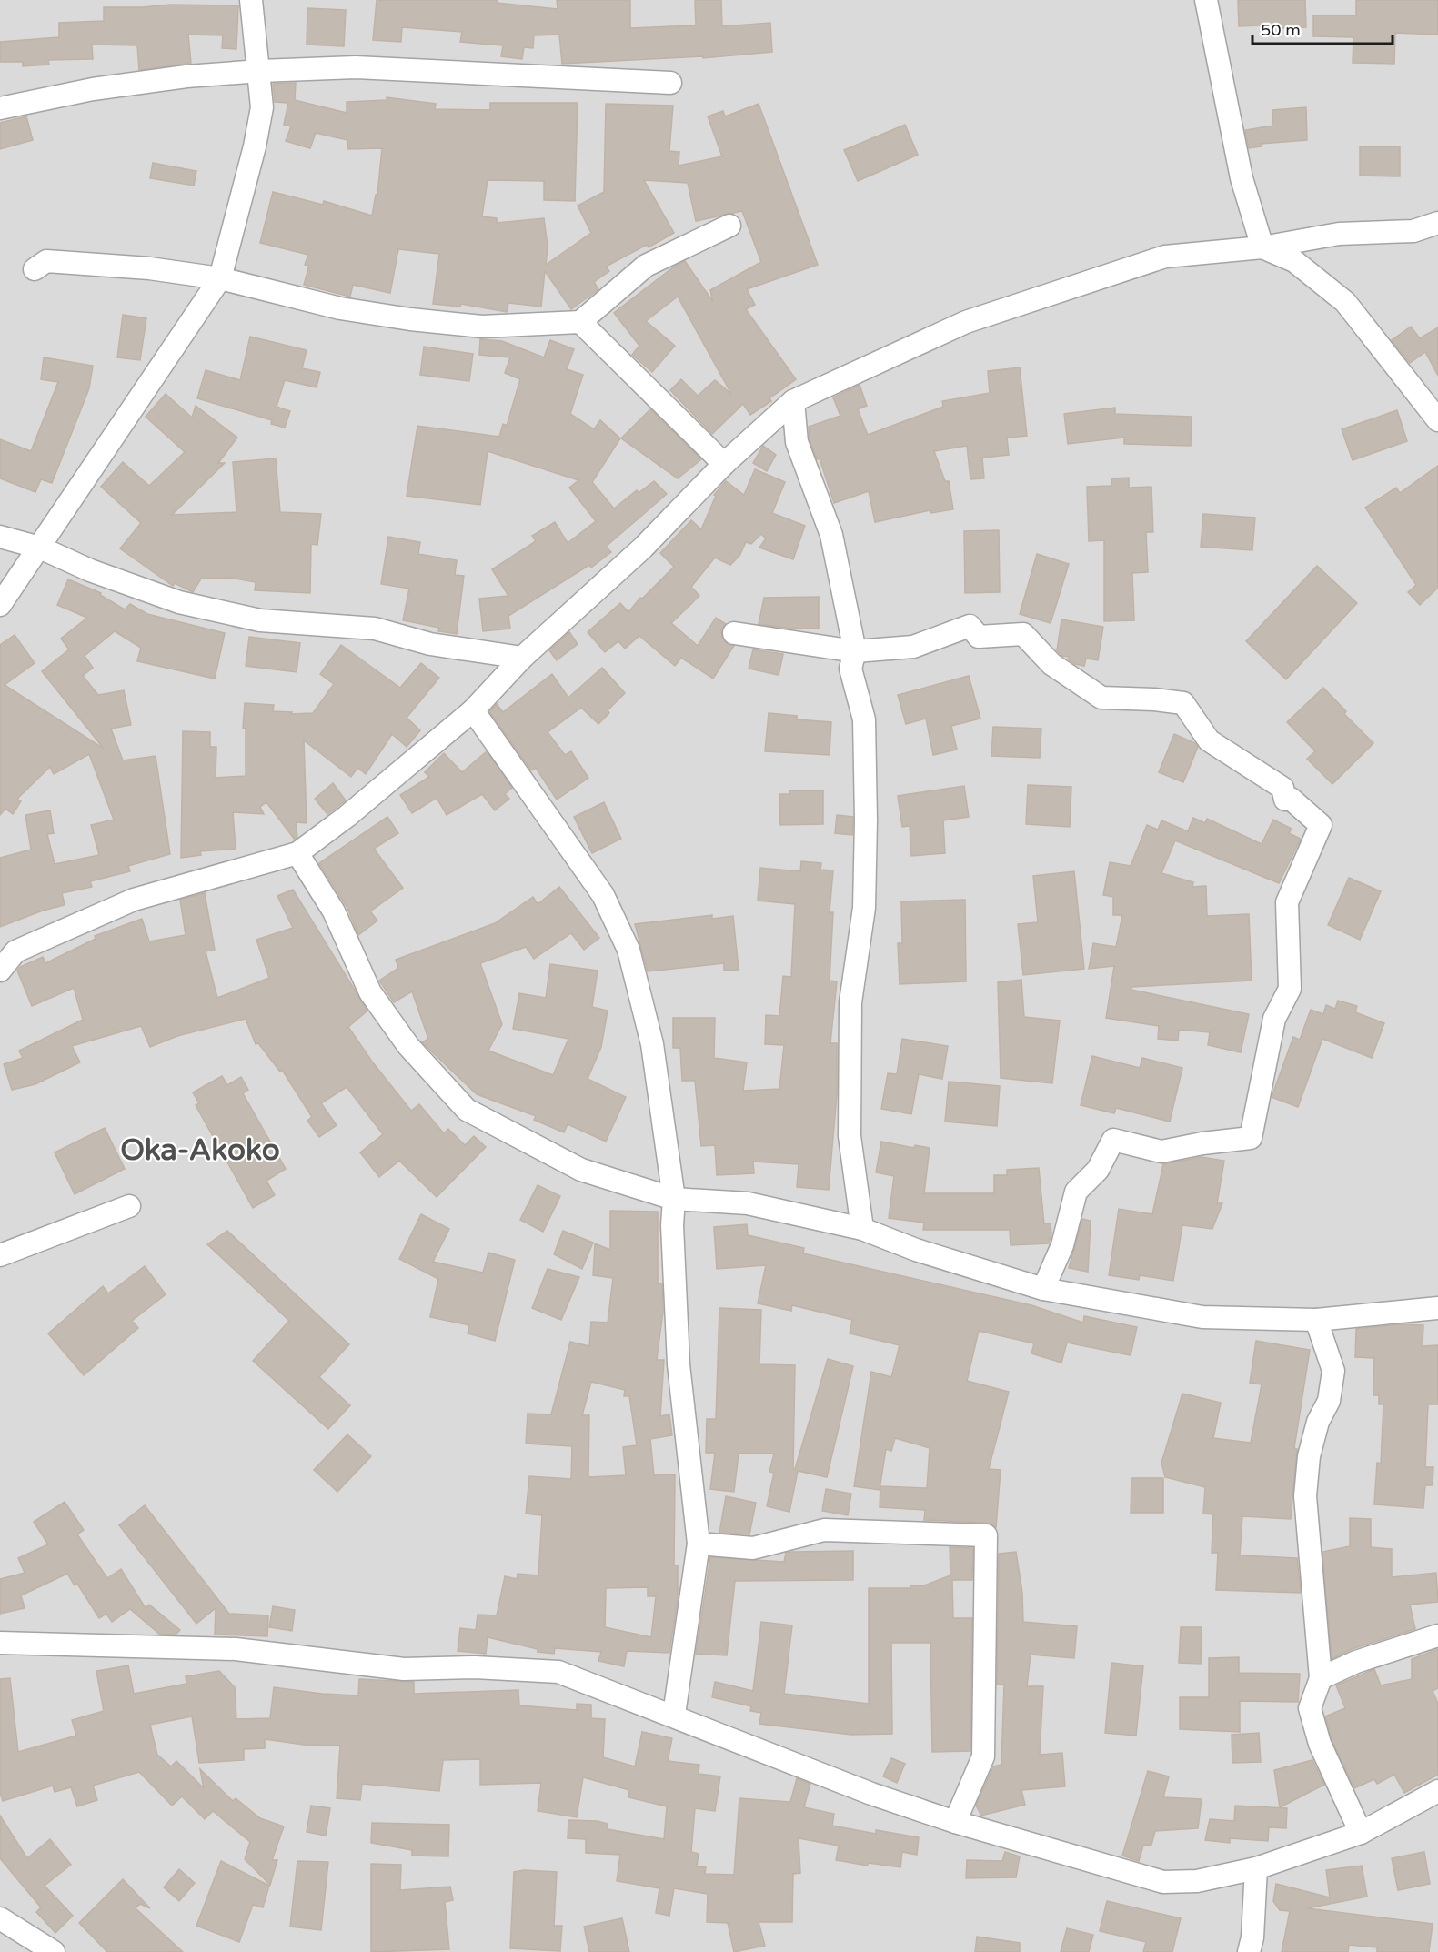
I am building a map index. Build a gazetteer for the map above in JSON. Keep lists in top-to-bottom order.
{
  "districts": ["Oka-Akoko"],
  "scale_bar": "50 m"
}
